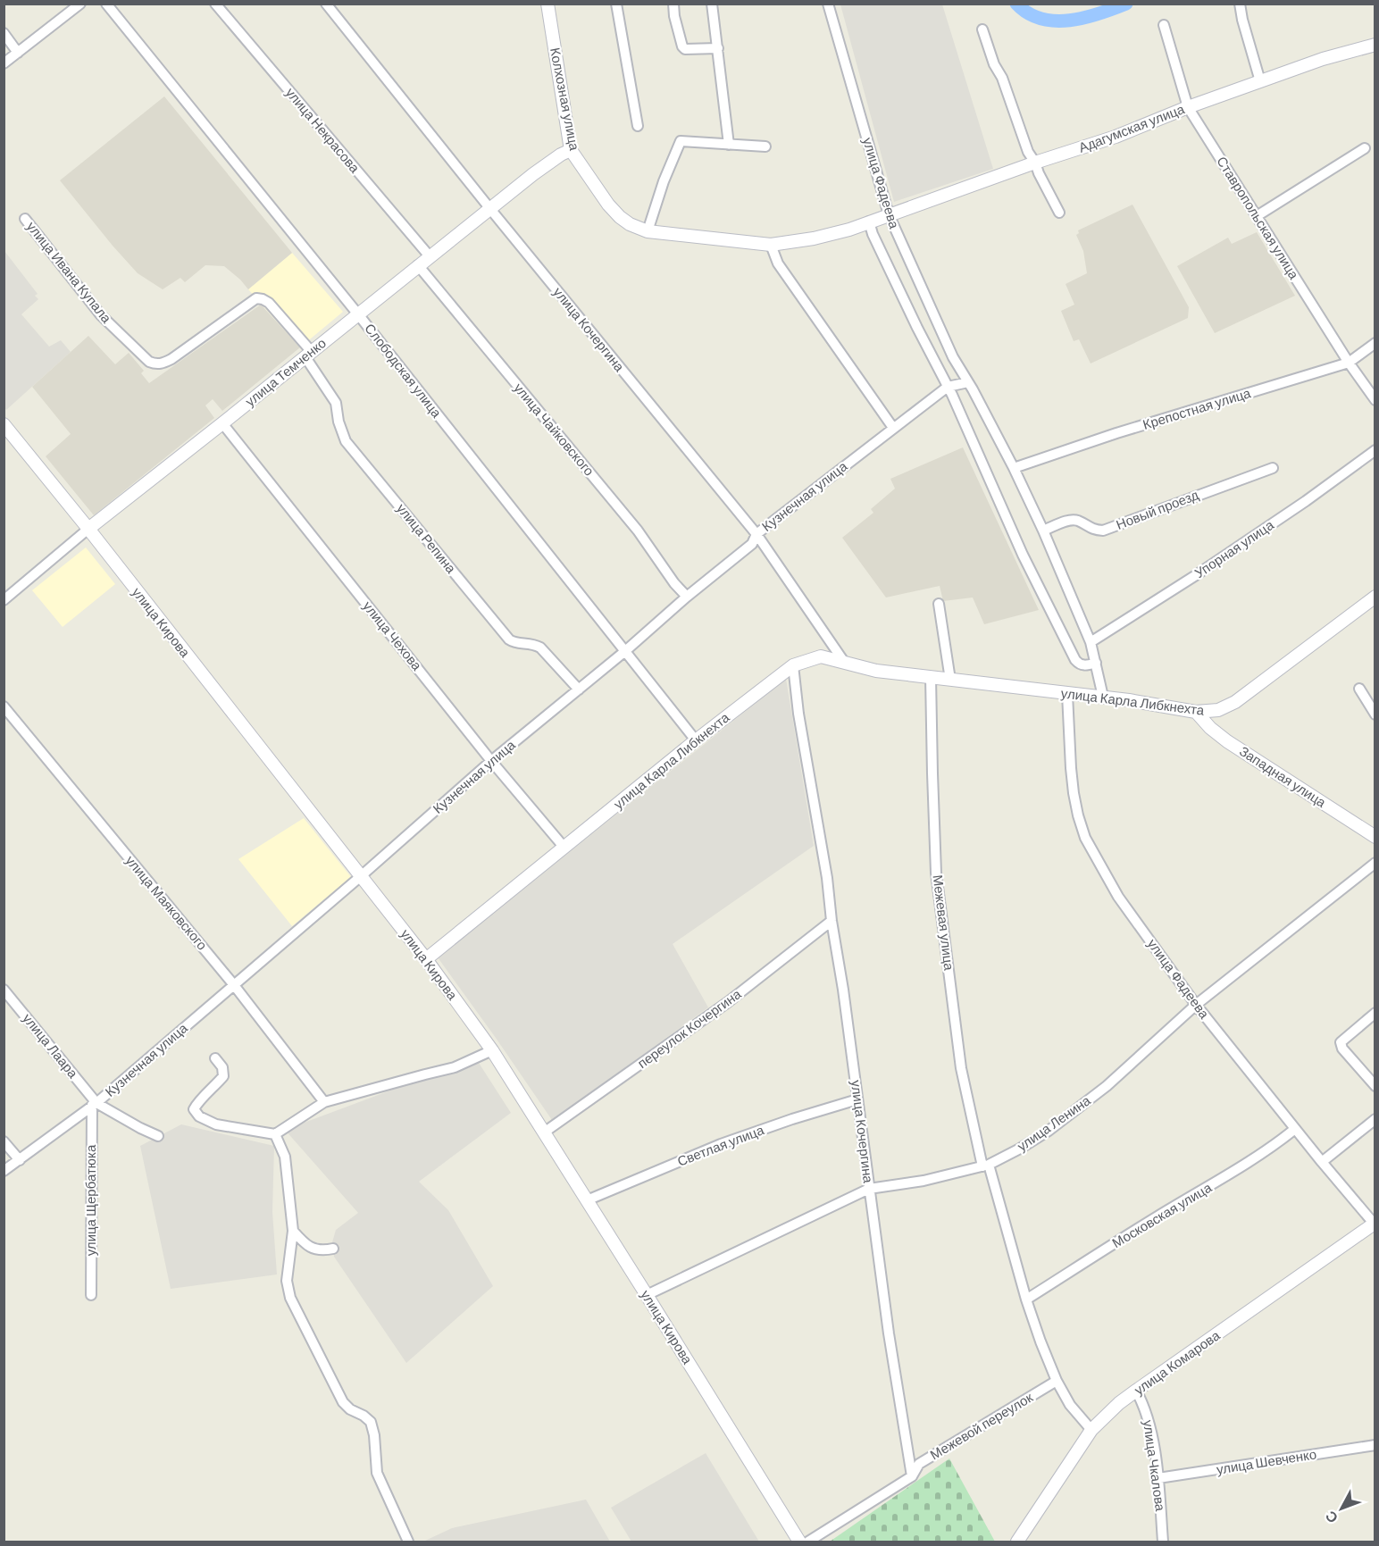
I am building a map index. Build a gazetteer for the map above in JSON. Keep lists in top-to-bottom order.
{
  "streets": {
    "main road": [
      "Колхозная улица",
      "Адагумская улица",
      "улица Темченко",
      "улица Кирова",
      "улица Карла Либкнехта",
      "Западная улица",
      "улица Комарова"
    ],
    "street": [
      "улица Некрасова",
      "улица Фадеева",
      "Ставропольская улица",
      "улица Ивана Купала",
      "улица Кочергина",
      "Слободская улица",
      "Крепостная улица",
      "улица Чайковского",
      "Кузнечная улица",
      "Новый проезд",
      "улица Репина",
      "Упорная улица",
      "улица Чехова",
      "улица Маяковского",
      "Межевая улица",
      "переулок Кочергина",
      "улица Лаара",
      "улица Ленина",
      "Светлая улица",
      "улица Щербатюка",
      "Московская улица",
      "Межевой переулок",
      "улица Шевченко",
      "улица Чкалова"
    ]
  },
  "crossings": [
    ["Колхозная улица", "Адагумская улица"],
    ["Колхозная улица", "улица Фадеева"],
    ["Колхозная улица", "улица Темченко"],
    ["Адагумская улица", "улица Фадеева"],
    ["Адагумская улица", "Ставропольская улица"],
    ["улица Некрасова", "улица Темченко"],
    ["улица Фадеева", "Крепостная улица"],
    ["улица Фадеева", "Кузнечная улица"],
    ["улица Фадеева", "Новый проезд"],
    ["улица Фадеева", "Упорная улица"],
    ["улица Фадеева", "улица Карла Либкнехта"],
    ["улица Фадеева", "улица Ленина"],
    ["улица Фадеева", "Московская улица"],
    ["улица Фадеева", "улица Комарова"],
    ["Ставропольская улица", "Крепостная улица"],
    ["улица Ивана Купала", "улица Темченко"],
    ["улица Ивана Купала", "улица Репина"],
    ["улица Кочергина", "улица Темченко"],
    ["улица Кочергина", "Кузнечная улица"],
    ["улица Кочергина", "улица Карла Либкнехта"],
    ["улица Кочергина", "переулок Кочергина"],
    ["улица Кочергина", "улица Ленина"],
    ["улица Кочергина", "Светлая улица"],
    ["улица Кочергина", "Межевой переулок"],
    ["Слободская улица", "улица Темченко"],
    ["Слободская улица", "Кузнечная улица"],
    ["Слободская улица", "улица Карла Либкнехта"],
    ["улица Темченко", "улица Чайковского"],
    ["улица Темченко", "улица Репина"],
    ["улица Темченко", "улица Кирова"],
    ["улица Темченко", "улица Чехова"],
    ["улица Чайковского", "Кузнечная улица"],
    ["Кузнечная улица", "улица Репина"],
    ["Кузнечная улица", "улица Кирова"],
    ["Кузнечная улица", "улица Чехова"],
    ["Кузнечная улица", "улица Маяковского"],
    ["Кузнечная улица", "улица Лаара"],
    ["Кузнечная улица", "улица Щербатюка"],
    ["улица Кирова", "улица Карла Либкнехта"],
    ["улица Кирова", "переулок Кочергина"],
    ["улица Кирова", "улица Ленина"],
    ["улица Кирова", "Светлая улица"],
    ["улица Чехова", "улица Карла Либкнехта"],
    ["улица Карла Либкнехта", "Западная улица"],
    ["улица Карла Либкнехта", "Межевая улица"],
    ["Межевая улица", "улица Ленина"],
    ["Межевая улица", "Московская улица"],
    ["Межевая улица", "улица Комарова"],
    ["Межевая улица", "Межевой переулок"],
    ["улица Лаара", "улица Щербатюка"],
    ["улица Комарова", "улица Чкалова"],
    ["улица Шевченко", "улица Чкалова"]
  ],
  "north": "bottom left"
}
